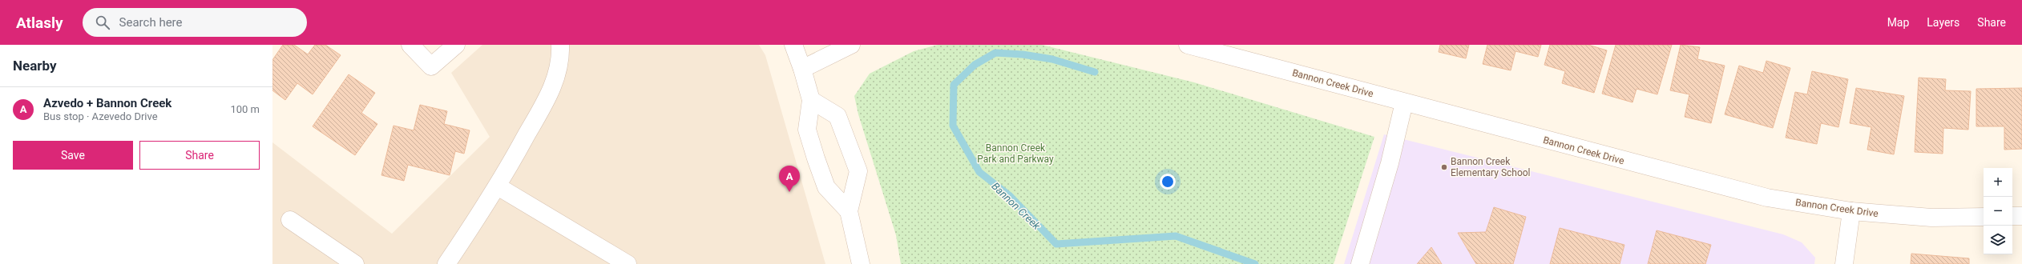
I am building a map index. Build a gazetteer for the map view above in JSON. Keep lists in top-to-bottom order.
{
  "streets": {
    "street": ["Bannon Creek Drive"]
  },
  "water": ["Bannon Creek"],
  "parks": ["Bannon Creek Park and Parkway"],
  "places": ["Bannon Creek Elementary School"],
  "page": {
    "header": "Atlasly",
    "search": "Search here",
    "nav": ["Map", "Layers", "Share"],
    "heading": "Nearby",
    "list": [
      {
        "mark": "A",
        "name": "Azvedo + Bannon Creek",
        "note": "Bus stop · Azevedo Drive",
        "value": "100 m"
      }
    ],
    "buttons": ["Save", "Share"],
    "pins": "A",
    "map_buttons": ["+", "−"]
  }
}
